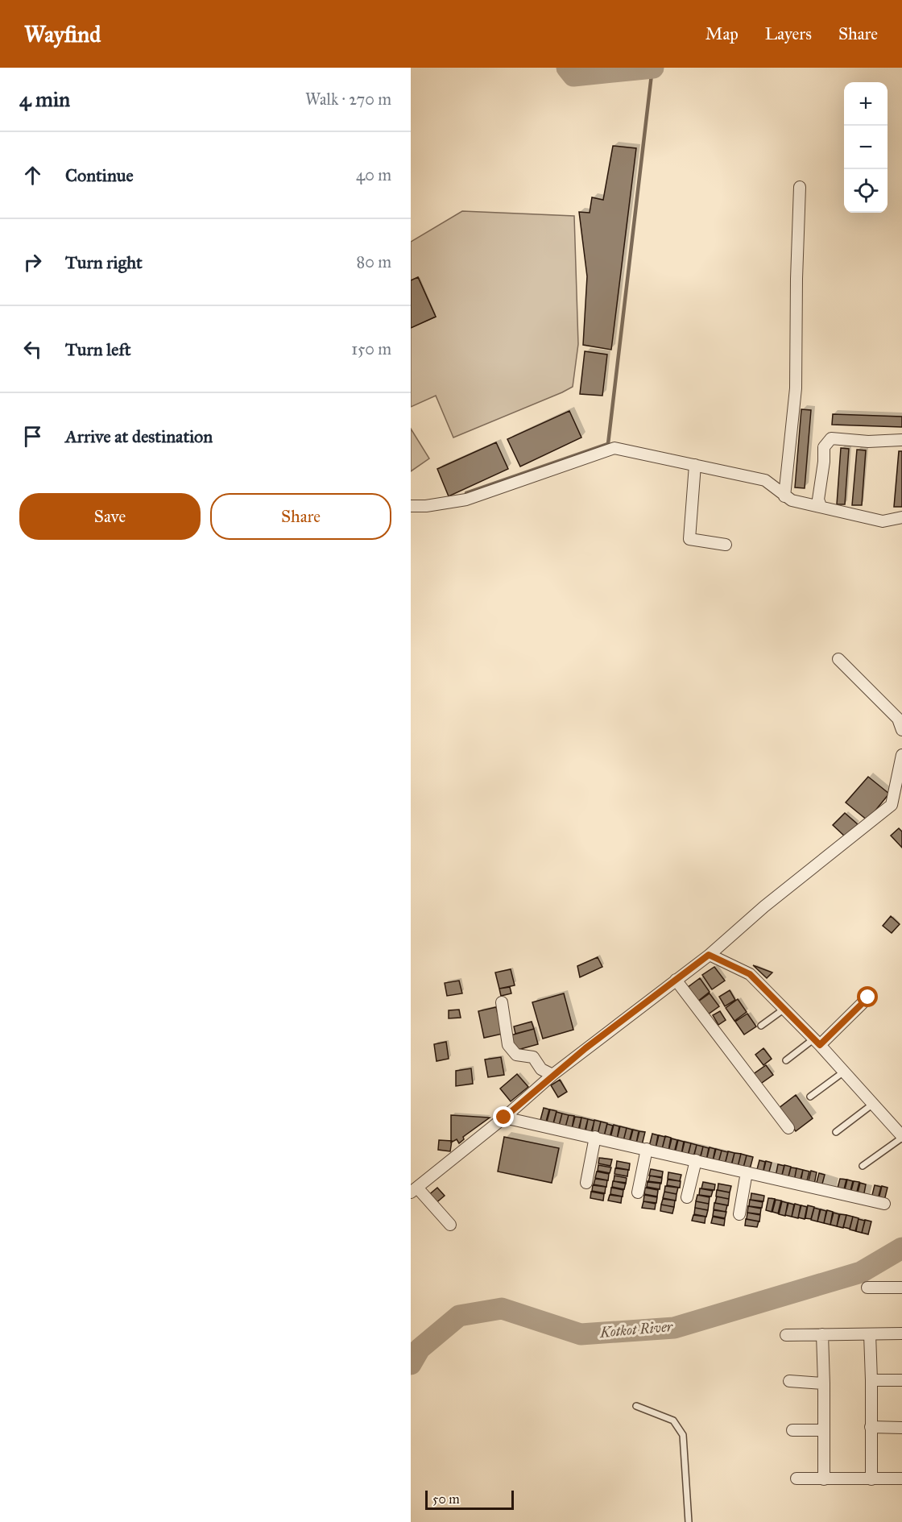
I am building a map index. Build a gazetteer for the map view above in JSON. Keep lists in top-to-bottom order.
{
  "water": ["Kotkot River"],
  "scale_bar": "50 m",
  "page": {
    "header": "Wayfind",
    "nav": ["Map", "Layers", "Share"],
    "heading": ["4 min", "Walk · 270 m"],
    "map_buttons": ["+", "−"],
    "list": [
      ["Continue", "40 m"],
      ["Turn right", "80 m"],
      ["Turn left", "150 m"],
      "Arrive at destination"
    ],
    "buttons": ["Save", "Share"],
    "scale": "50 m"
  }
}
